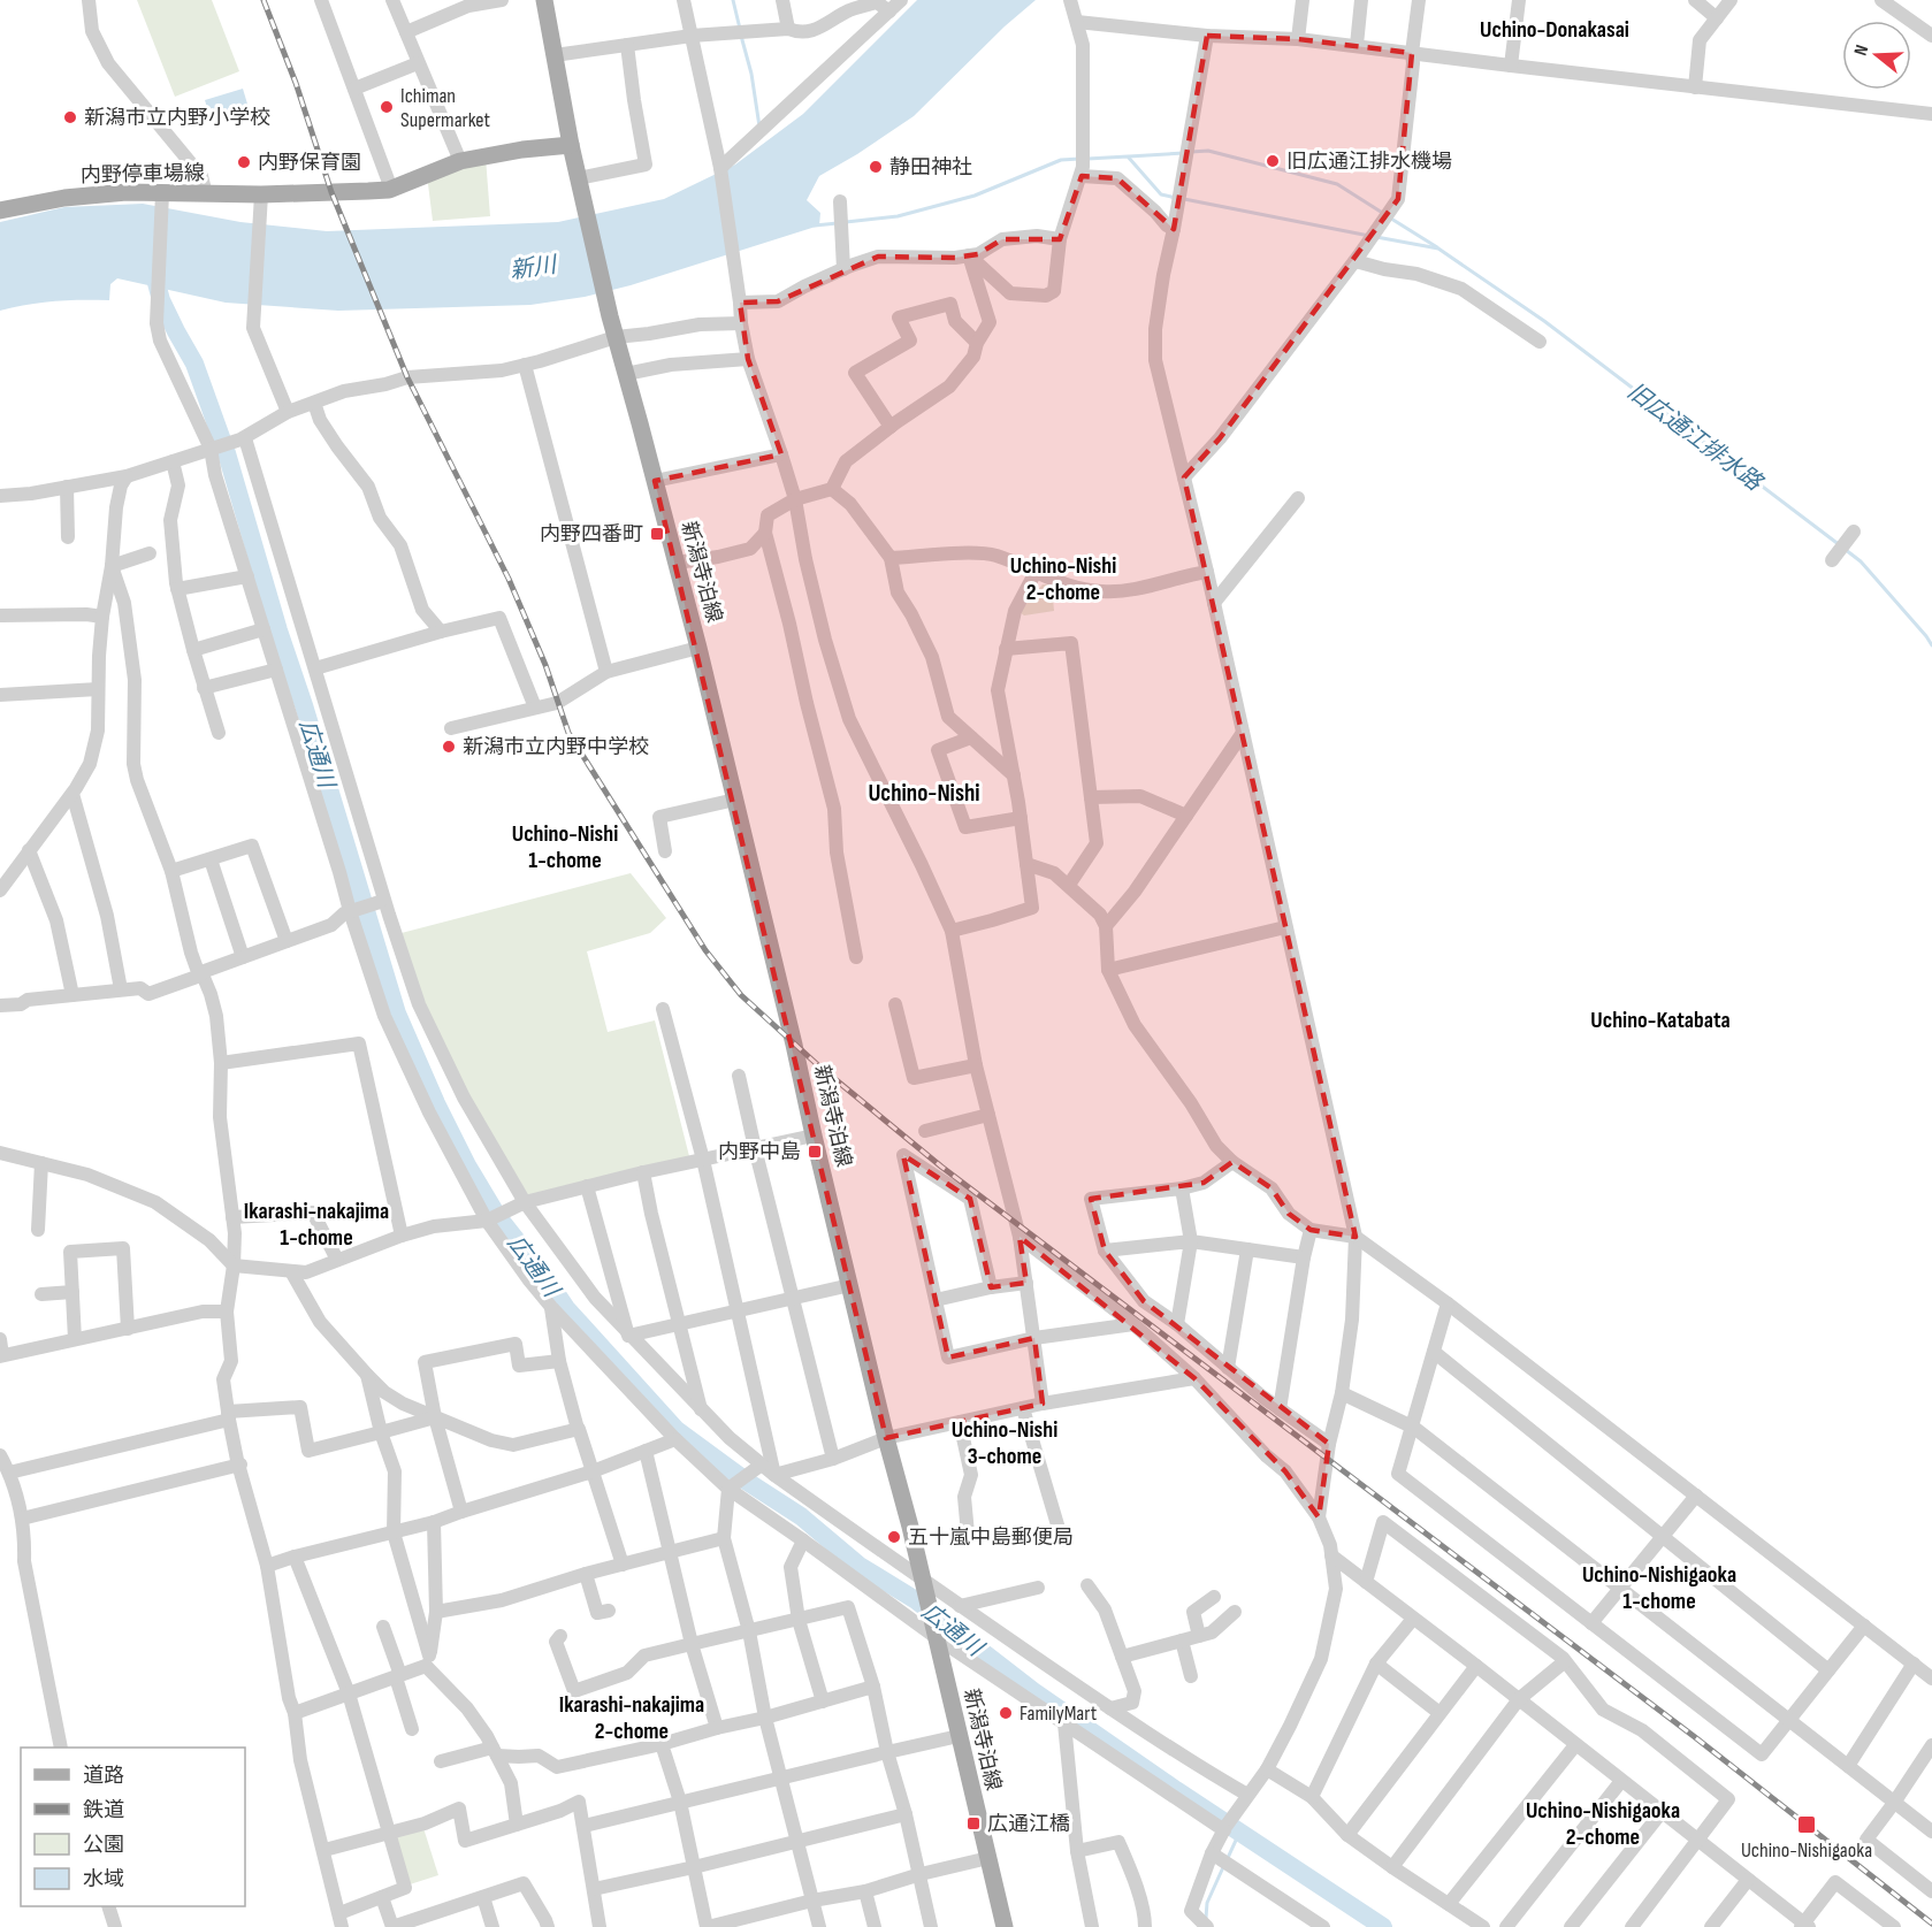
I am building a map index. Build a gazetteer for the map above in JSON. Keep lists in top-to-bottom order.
{
  "streets": {
    "main road": ["内野停車場線", "新潟寺泊線"]
  },
  "districts": [
    "Uchino-Donakasai",
    "Uchino-Nishi 2-chome",
    "Uchino-Nishi",
    "Uchino-Nishi 1-chome",
    "Uchino-Katabata",
    "Ikarashi-nakajima 1-chome",
    "Uchino-Nishi 3-chome",
    "Uchino-Nishigaoka 1-chome",
    "Ikarashi-nakajima 2-chome",
    "Uchino-Nishigaoka 2-chome"
  ],
  "water": ["新川", "旧広通江排水路", "広通川"],
  "places": {
    "other": [
      "Ichiman Supermarket",
      "新潟市立内野小学校",
      "旧広通江排水機場",
      "内野保育園",
      "静田神社",
      "新潟市立内野中学校",
      "五十嵐中島郵便局",
      "FamilyMart"
    ],
    "transit": [
      "内野四番町",
      "内野中島",
      "広通江橋",
      "Uchino-Nishigaoka"
    ]
  },
  "legend": [
    "道路",
    "鉄道",
    "公園",
    "水域"
  ],
  "north": "left"
}
